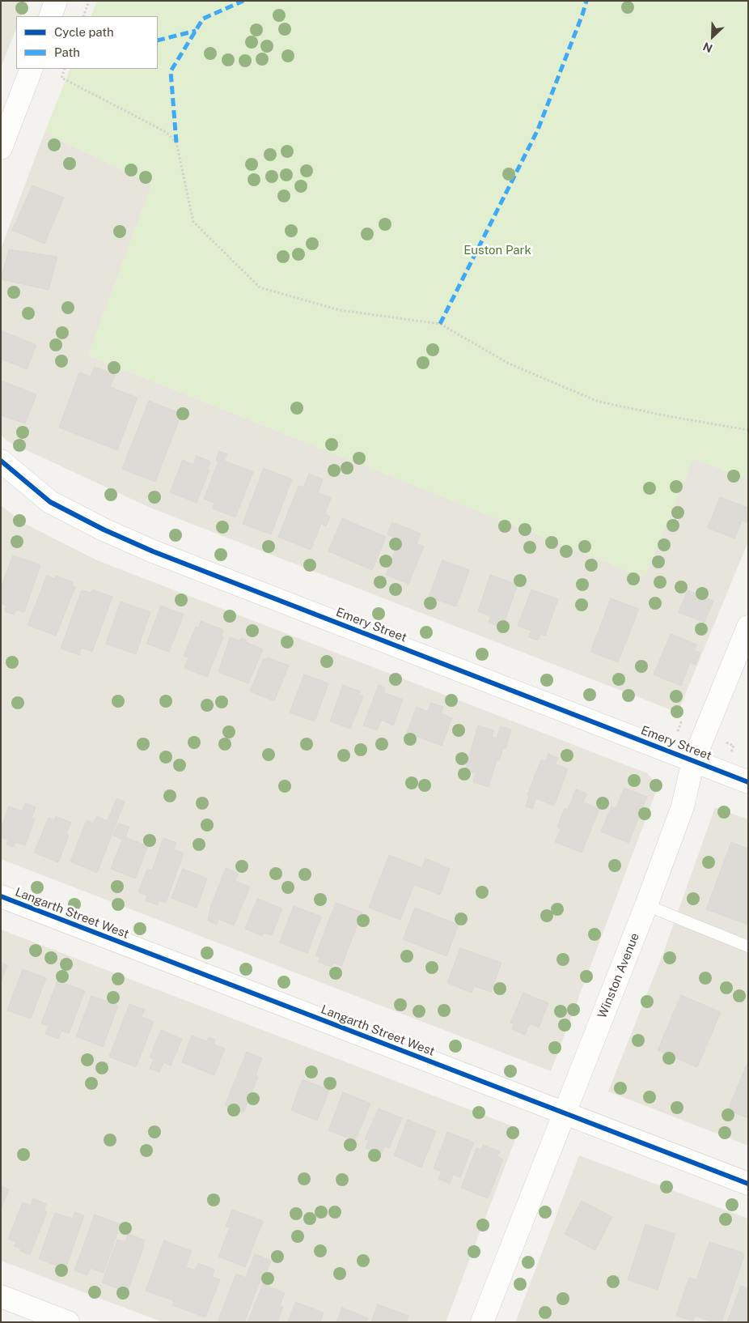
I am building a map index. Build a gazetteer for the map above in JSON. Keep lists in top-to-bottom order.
{
  "streets": {
    "street": ["Emery Street", "Langarth Street West", "Winston Avenue"]
  },
  "crossings": [
    ["Emery Street", "Winston Avenue"],
    ["Langarth Street West", "Winston Avenue"]
  ],
  "parks": ["Euston Park"],
  "legend": ["Cycle path", "Path"],
  "north": "bottom left"
}
